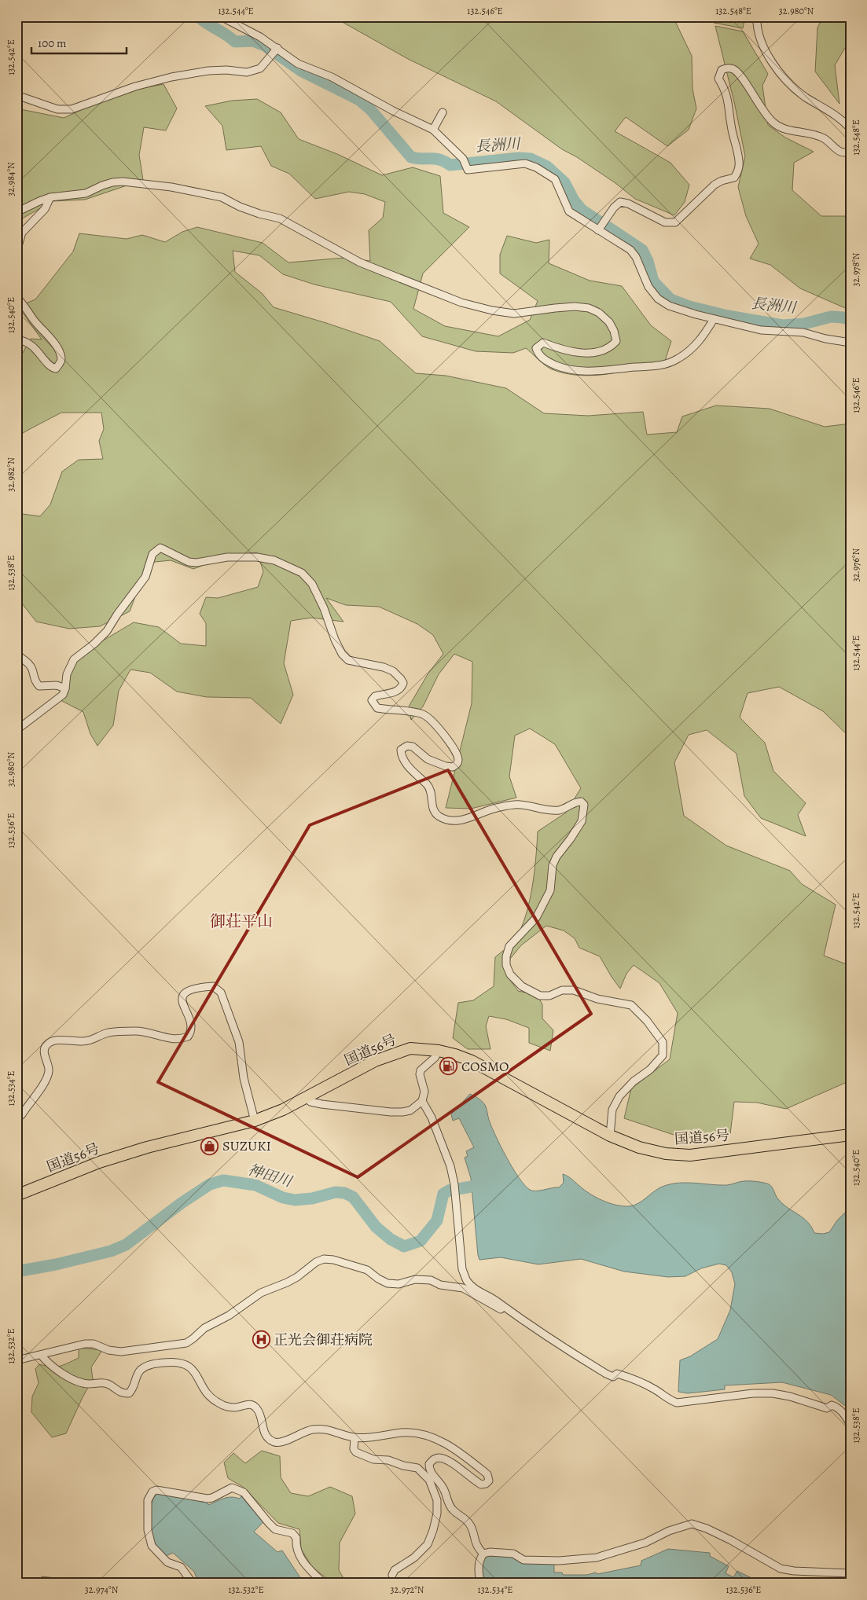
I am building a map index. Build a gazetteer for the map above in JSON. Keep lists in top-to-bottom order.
{
  "streets": {
    "highway": ["国道56号"]
  },
  "districts": ["御荘平山"],
  "water": ["長洲川", "神田川"],
  "places": {
    "fuel station": ["COSMO"],
    "shop": ["SUZUKI"],
    "hospital": ["正光会御荘病院"]
  },
  "scale_bar": "100 m",
  "coordinates": [
    "132.544°E",
    "132.546°E",
    "132.548°E",
    "32.980°N",
    "132.542°E",
    "32.984°N",
    "32.978°N",
    "132.540°E",
    "32.982°N",
    "32.976°N",
    "132.538°E",
    "132.536°E",
    "132.534°E",
    "132.532°E",
    "32.974°N",
    "32.972°N"
  ]
}
